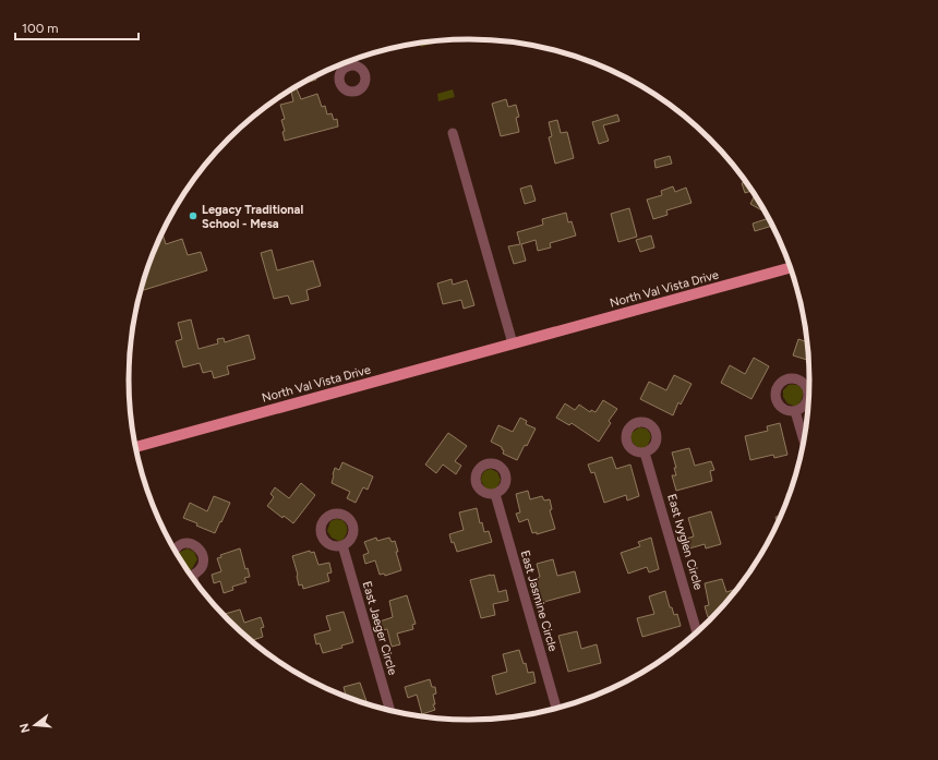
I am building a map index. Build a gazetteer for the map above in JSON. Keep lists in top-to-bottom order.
{
  "streets": {
    "main road": ["North Val Vista Drive"],
    "street": ["East Ivyglen Circle", "East Jasmine Circle", "East Jaeger Circle"]
  },
  "places": ["Legacy Traditional School - Mesa"],
  "scale_bar": "100 m",
  "north": "left"
}
